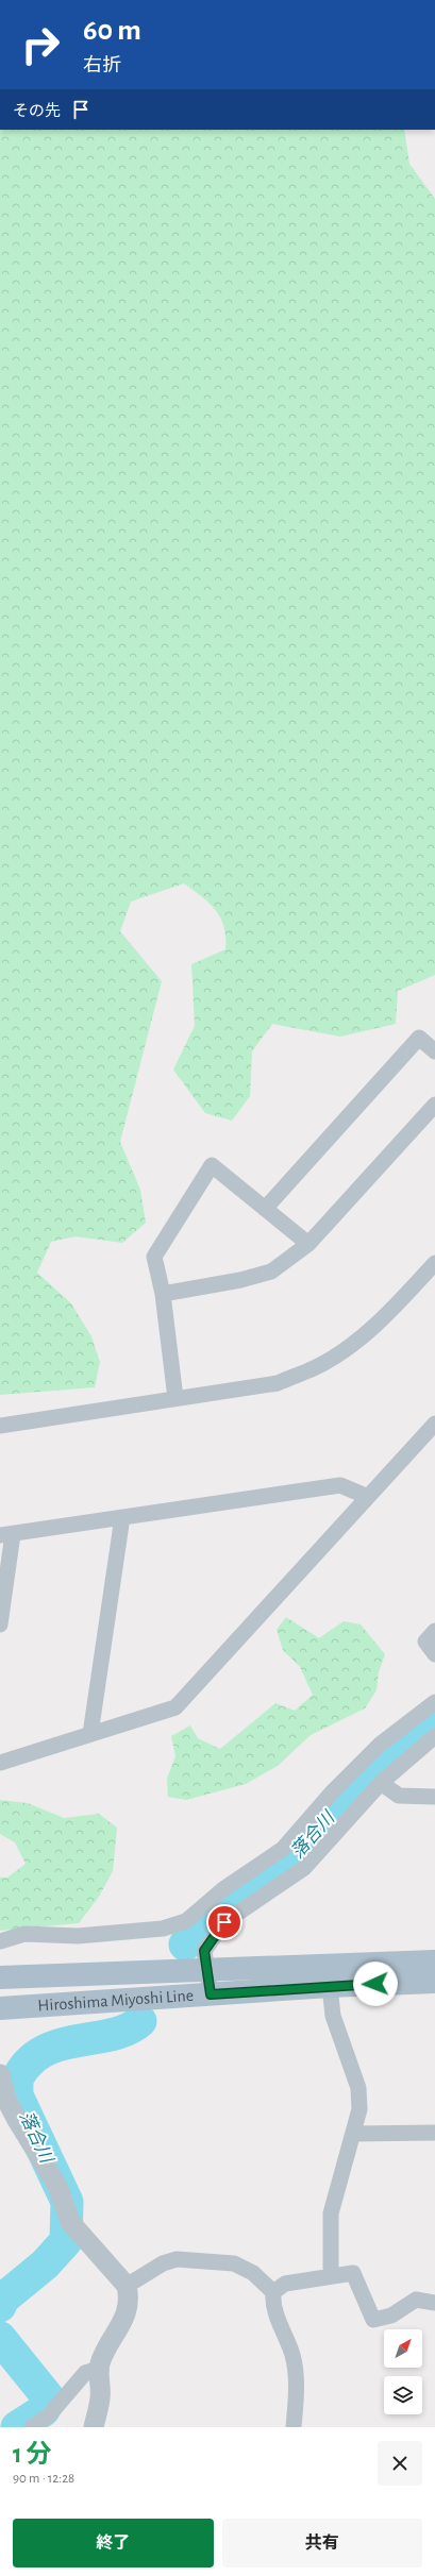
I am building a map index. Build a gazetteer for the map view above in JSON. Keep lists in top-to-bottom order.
{
  "streets": {
    "main road": ["Hiroshima Miyoshi Line"]
  },
  "water": ["落合川"],
  "north": "top right",
  "page": {
    "turn": ["60 m", "右折"],
    "then": "その先",
    "heading": ["1 分", "90 m · 12:28"],
    "buttons": ["終了", "共有"]
  }
}
